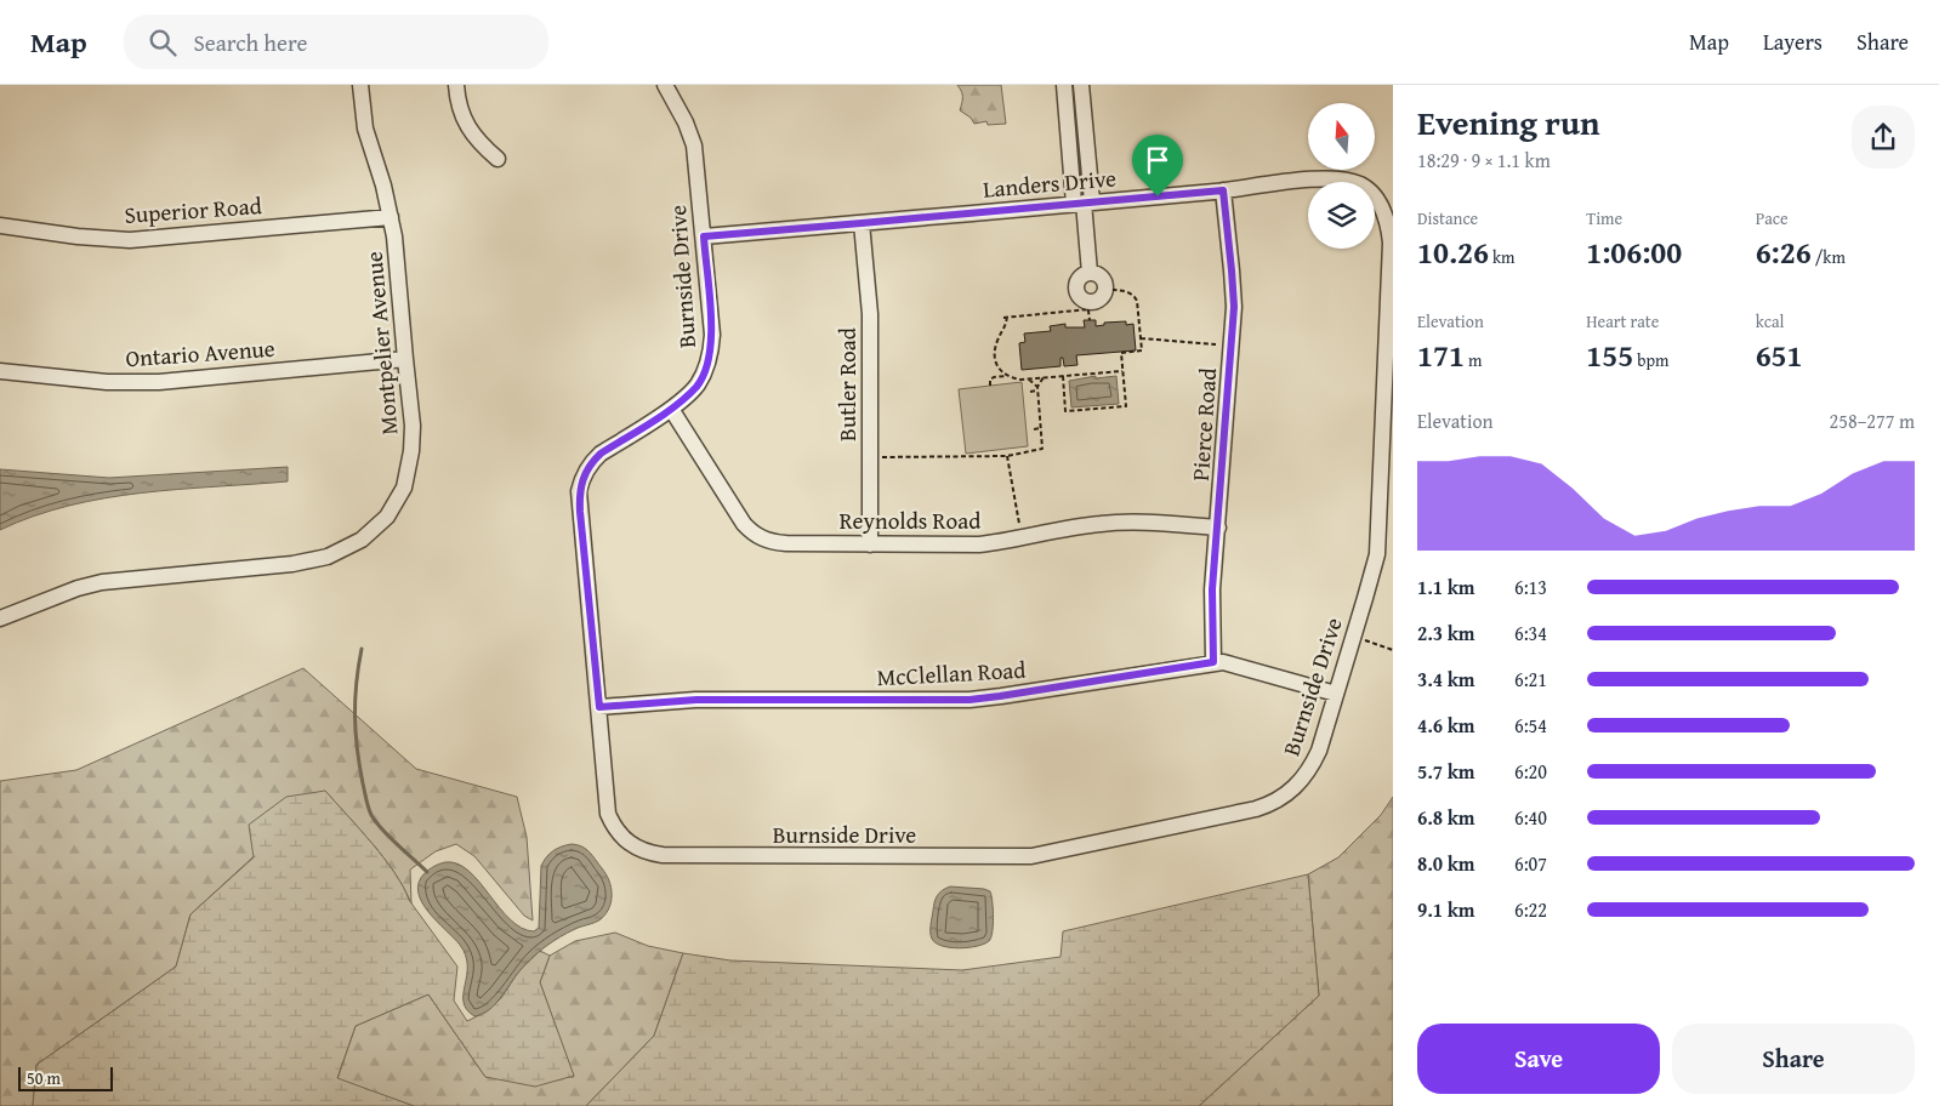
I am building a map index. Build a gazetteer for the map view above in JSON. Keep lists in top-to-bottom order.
{
  "streets": {
    "street": [
      "Landers Drive",
      "Superior Road",
      "Burnside Drive",
      "Montpelier Avenue",
      "Ontario Avenue",
      "Butler Road",
      "Pierce Road",
      "Reynolds Road",
      "McClellan Road"
    ]
  },
  "crossings": [
    ["Landers Drive", "Burnside Drive"],
    ["Landers Drive", "Butler Road"],
    ["Landers Drive", "Pierce Road"],
    ["Superior Road", "Montpelier Avenue"],
    ["Burnside Drive", "Reynolds Road"],
    ["Burnside Drive", "McClellan Road"],
    ["Montpelier Avenue", "Ontario Avenue"],
    ["Butler Road", "Reynolds Road"],
    ["Pierce Road", "Reynolds Road"],
    ["Pierce Road", "McClellan Road"]
  ],
  "scale_bar": "50 m",
  "north": "top",
  "page": {
    "header": "Map",
    "search": "Search here",
    "nav": ["Map", "Layers", "Share"],
    "heading": ["Evening run", "18:29 · 9 × 1.1 km"],
    "stats": [
      ["Distance", "10.26 km"],
      ["Time", "1:06:00"],
      ["Pace", "6:26 /km"],
      ["Elevation", "171 m"],
      ["Heart rate", "155 bpm"],
      ["kcal", "651"]
    ],
    "chart": ["Elevation", "258–277 m"],
    "list": [
      {
        "name": "1.1 km",
        "note": "6:13"
      },
      {
        "name": "2.3 km",
        "note": "6:34"
      },
      {
        "name": "3.4 km",
        "note": "6:21"
      },
      {
        "name": "4.6 km",
        "note": "6:54"
      },
      {
        "name": "5.7 km",
        "note": "6:20"
      },
      {
        "name": "6.8 km",
        "note": "6:40"
      },
      {
        "name": "8.0 km",
        "note": "6:07"
      },
      {
        "name": "9.1 km",
        "note": "6:22"
      }
    ],
    "buttons": ["Save", "Share"],
    "scale": "50 m"
  }
}
